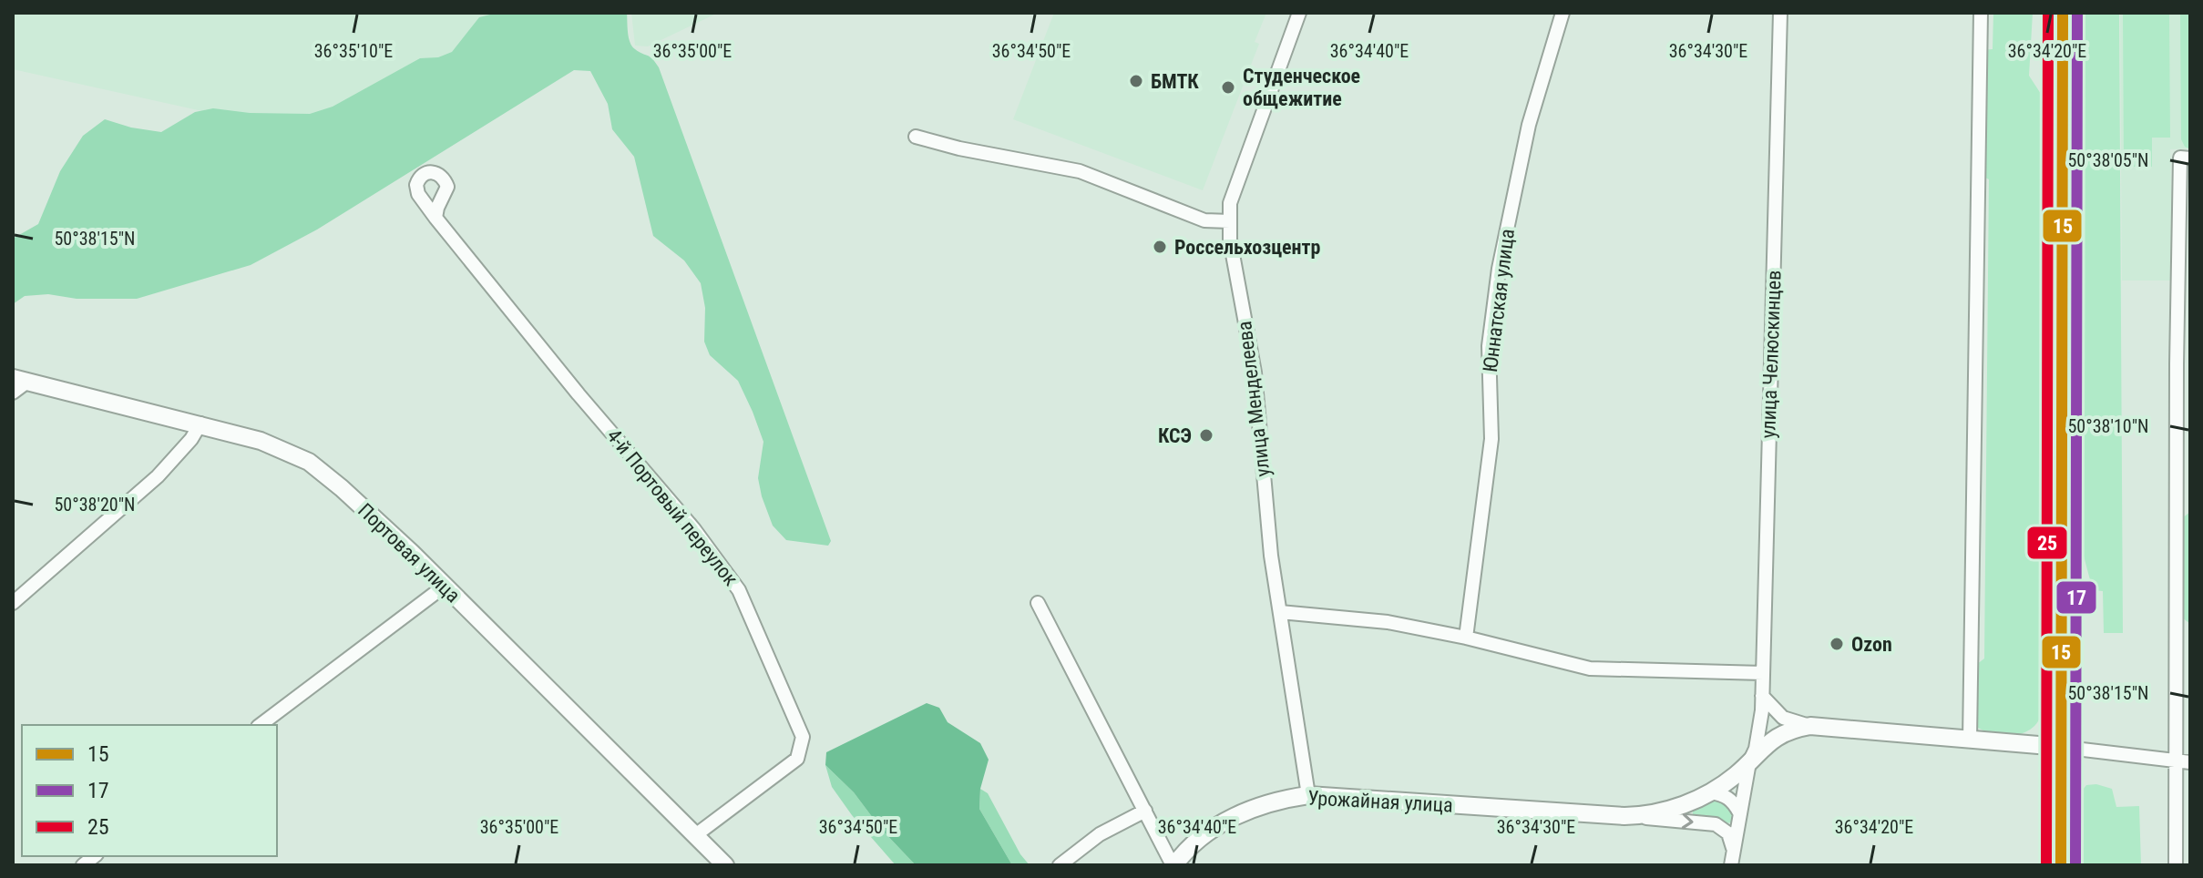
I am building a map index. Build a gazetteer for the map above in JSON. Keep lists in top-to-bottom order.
{
  "streets": {
    "street": [
      "Юннатская улица",
      "улица Челюскинцев",
      "улица Менделеева",
      "4-й Портовый переулок",
      "Портовая улица",
      "Урожайная улица"
    ]
  },
  "crossings": [
    ["улица Челюскинцев", "Урожайная улица"],
    ["улица Менделеева", "Урожайная улица"],
    ["4-й Портовый переулок", "Портовая улица"]
  ],
  "places": [
    "БМТК",
    "Студенческое общежитие",
    "Россельхозцентр",
    "КСЭ",
    "Ozon"
  ],
  "lines": ["transit line 15", "transit line 17", "transit line 25"],
  "legend": ["15", "17", "25"],
  "coordinates": [
    "36°35'10\"E",
    "36°35'00\"E",
    "36°34'50\"E",
    "36°34'40\"E",
    "36°34'30\"E",
    "36°34'20\"E",
    "50°38'05\"N",
    "50°38'15\"N",
    "50°38'10\"N",
    "50°38'20\"N"
  ]
}
